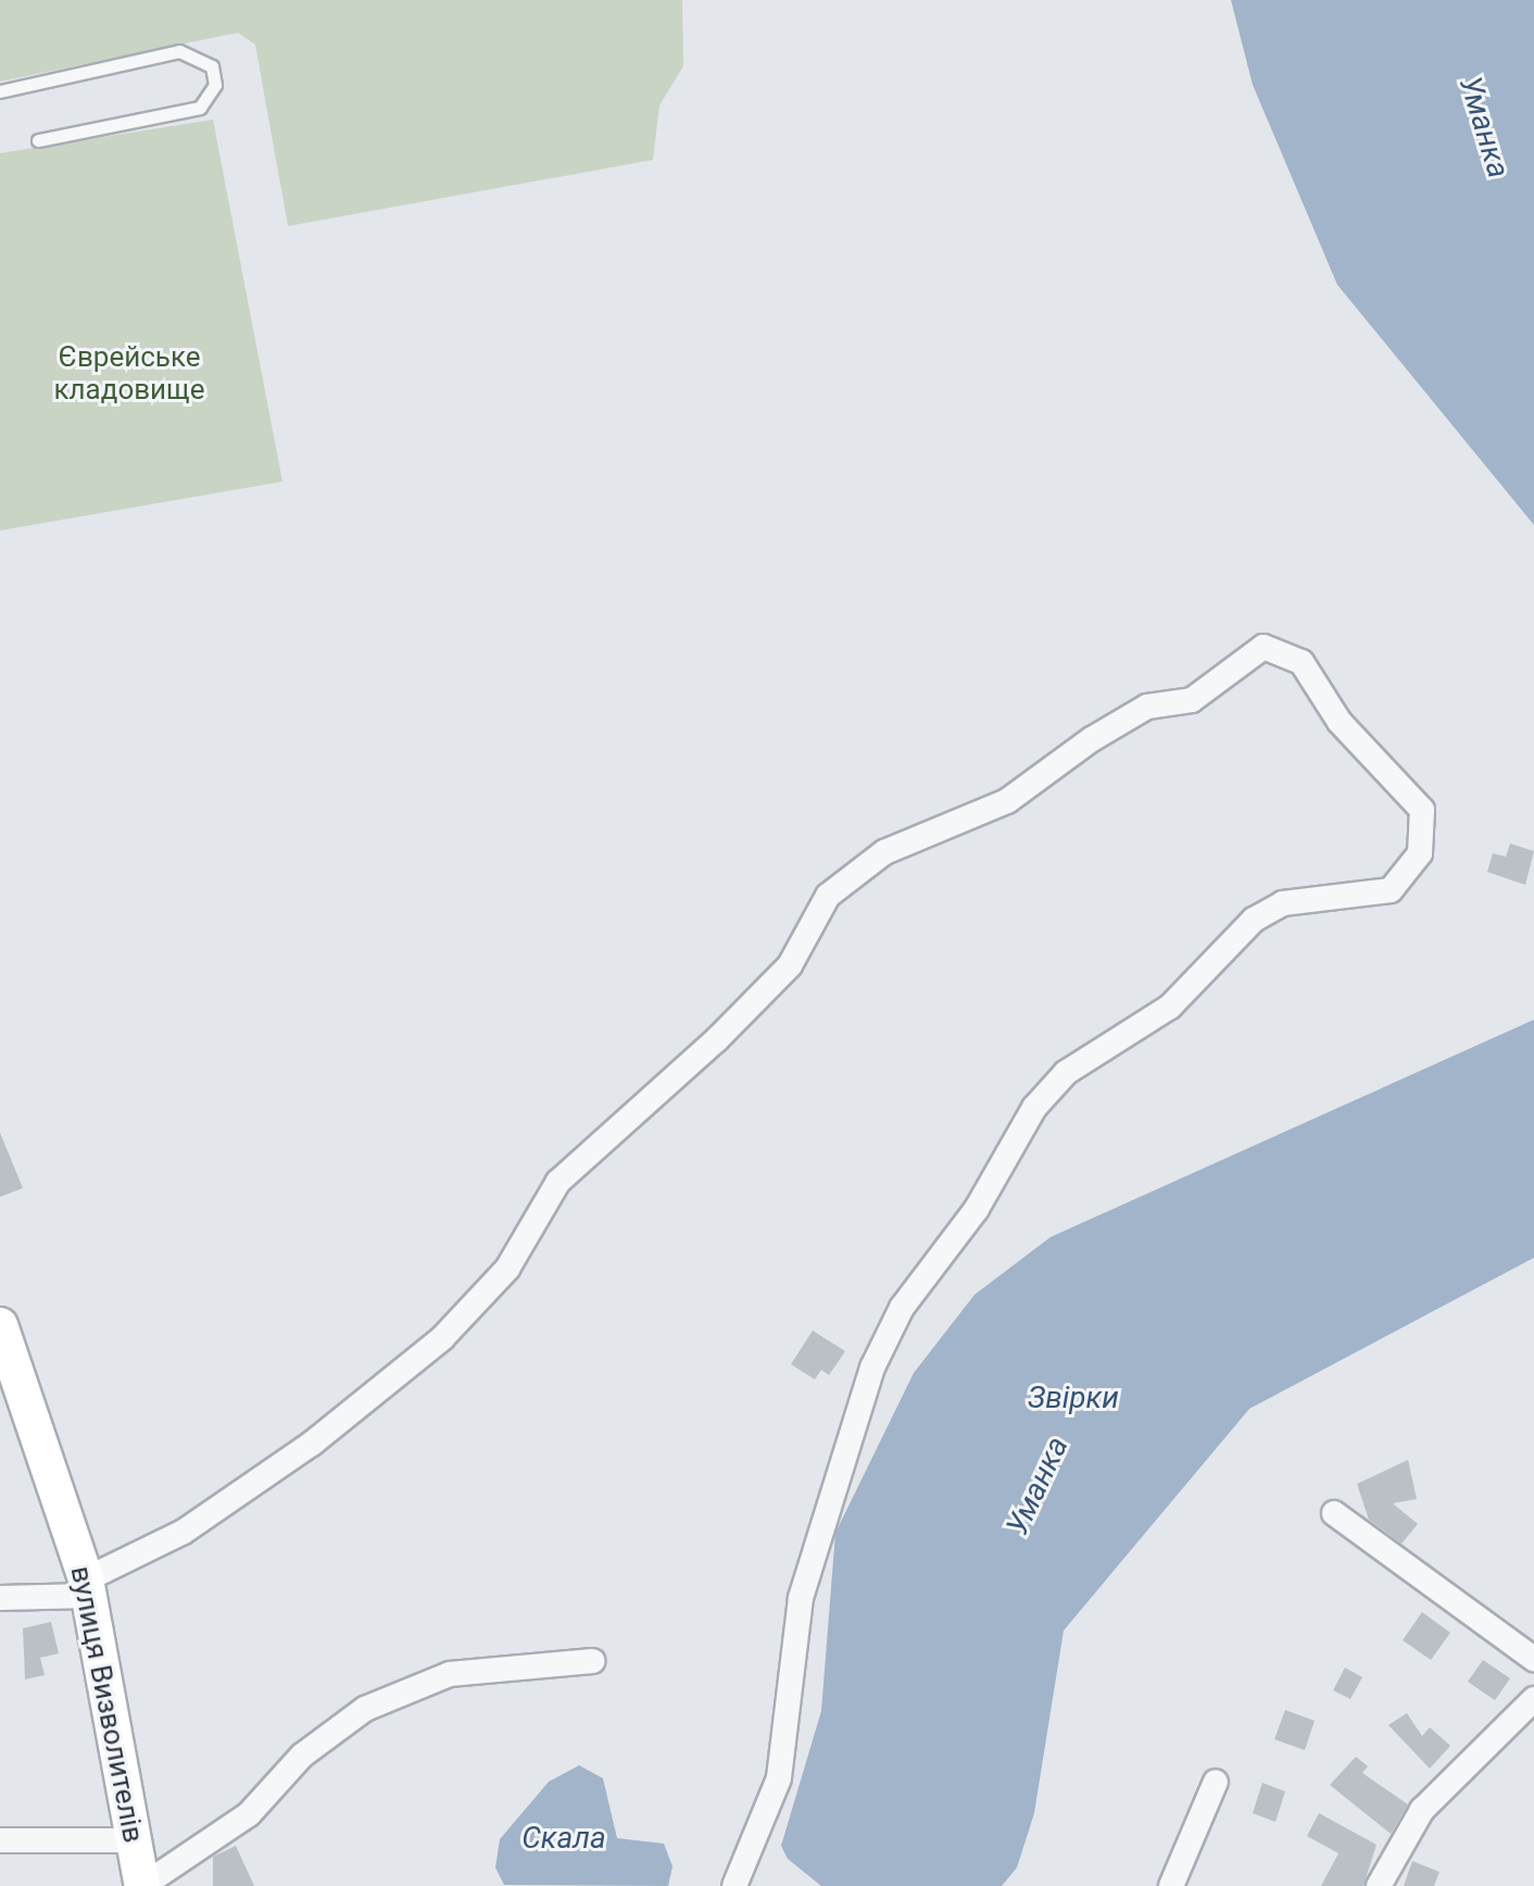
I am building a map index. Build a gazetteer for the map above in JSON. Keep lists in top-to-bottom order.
{
  "streets": {
    "main road": ["вулиця Визволителів"]
  },
  "water": ["Уманка", "Звірки", "Скала"],
  "parks": ["Єврейське кладовище"]
}
